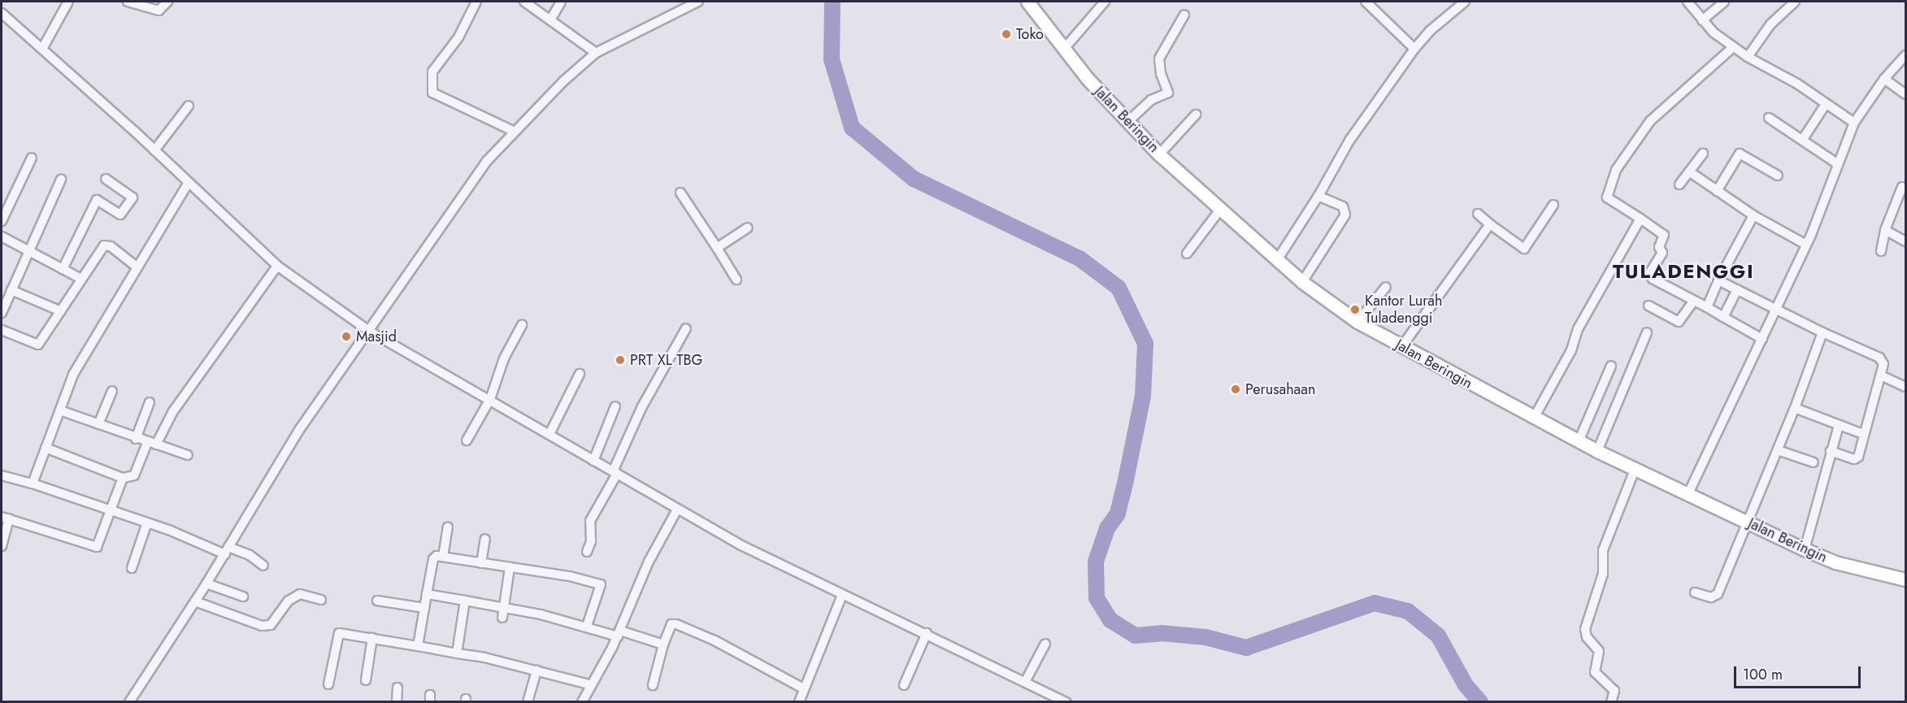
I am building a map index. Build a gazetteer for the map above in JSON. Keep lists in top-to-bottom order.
{
  "streets": {
    "street": ["Jalan Beringin"]
  },
  "districts": ["TULADENGGI"],
  "places": [
    "Toko",
    "Kantor Lurah Tuladenggi",
    "Masjid",
    "PRT XL TBG",
    "Perusahaan"
  ],
  "scale_bar": "100 m"
}
